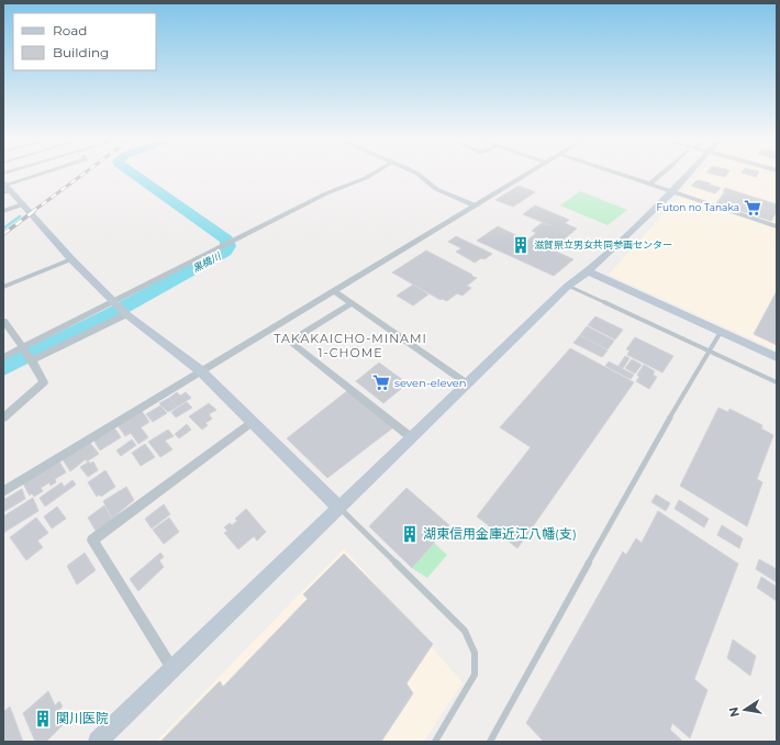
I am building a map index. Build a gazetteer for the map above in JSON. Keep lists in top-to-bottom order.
{
  "districts": ["TAKAKAICHO-MINAMI 1-CHOME"],
  "water": ["黒橋川"],
  "places": {
    "supermarket": ["Futon no Tanaka", "seven-eleven"],
    "building": ["滋賀県立男女共同参画センター", "湖東信用金庫近江八幡(支)", "関川医院"]
  },
  "legend": ["Road", "Building"],
  "north": "left"
}
